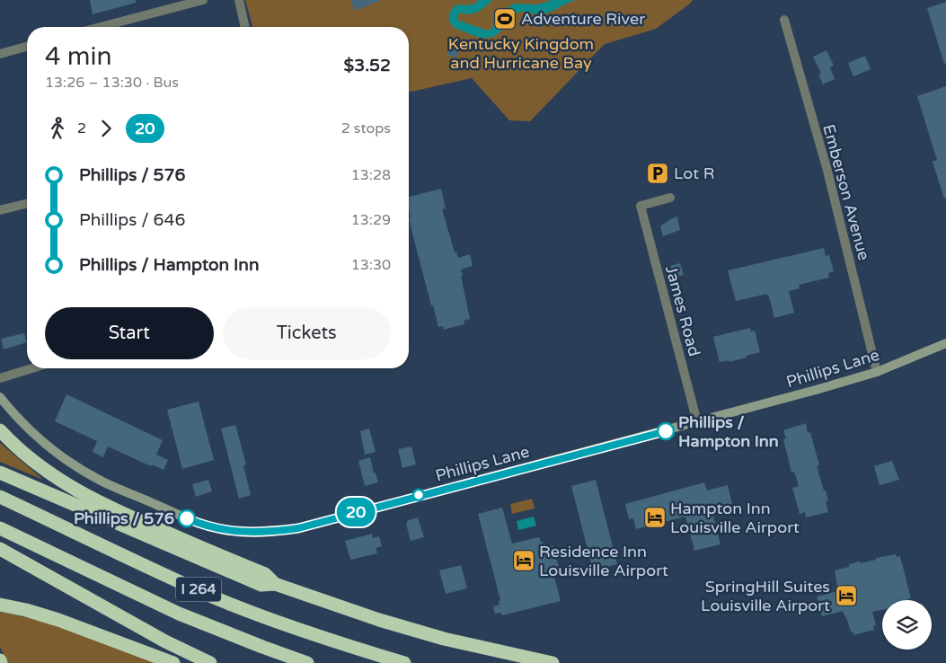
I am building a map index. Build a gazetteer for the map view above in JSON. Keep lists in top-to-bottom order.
{
  "streets": {
    "highway": ["I 264"],
    "main road": ["Phillips Lane"],
    "street": ["Emberson Avenue", "James Road"]
  },
  "crossings": [
    ["Emberson Avenue", "Phillips Lane"],
    ["James Road", "Phillips Lane"]
  ],
  "parks": ["Kentucky Kingdom and Hurricane Bay"],
  "places": {
    "sports": ["Adventure River"],
    "parking": ["Lot R"],
    "other": ["Phillips / Hampton Inn", "Phillips / 576"],
    "hotel": ["Hampton Inn Louisville Airport", "Residence Inn Louisville Airport", "SpringHill Suites Louisville Airport"]
  },
  "lines": ["bus line 20"],
  "page": {
    "on_map": "20",
    "heading": ["4 min", "13:26 – 13:30 · Bus", "$3.52"],
    "legs": ["2", "20", "2 stops"],
    "list": [
      {
        "name": "Phillips / 576",
        "value": "13:28"
      },
      {
        "name": "Phillips / 646",
        "value": "13:29"
      },
      {
        "name": "Phillips / Hampton Inn",
        "value": "13:30"
      }
    ],
    "buttons": ["Start", "Tickets"]
  }
}
